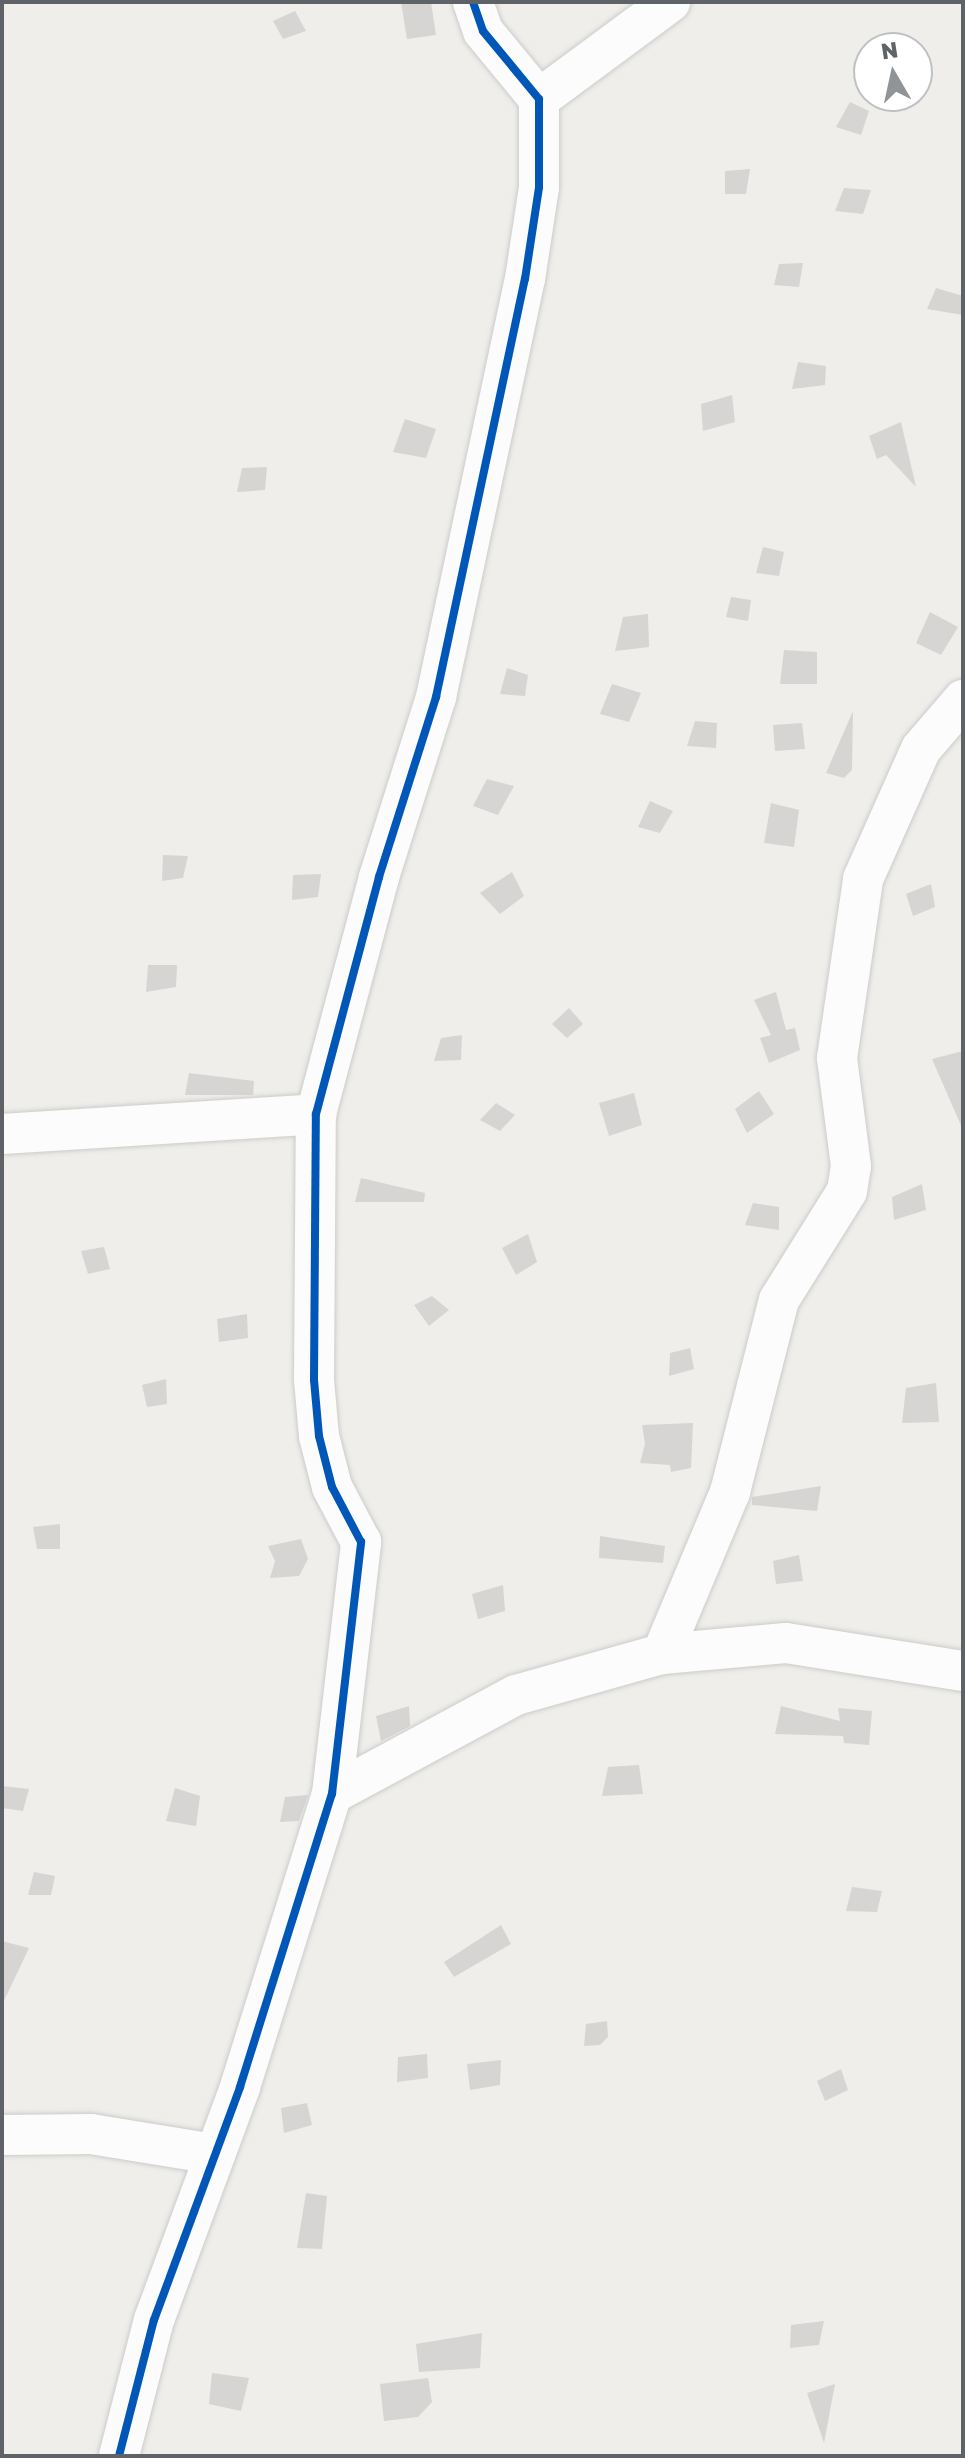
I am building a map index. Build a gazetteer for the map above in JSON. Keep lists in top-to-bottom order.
{
  "north": "top"
}
